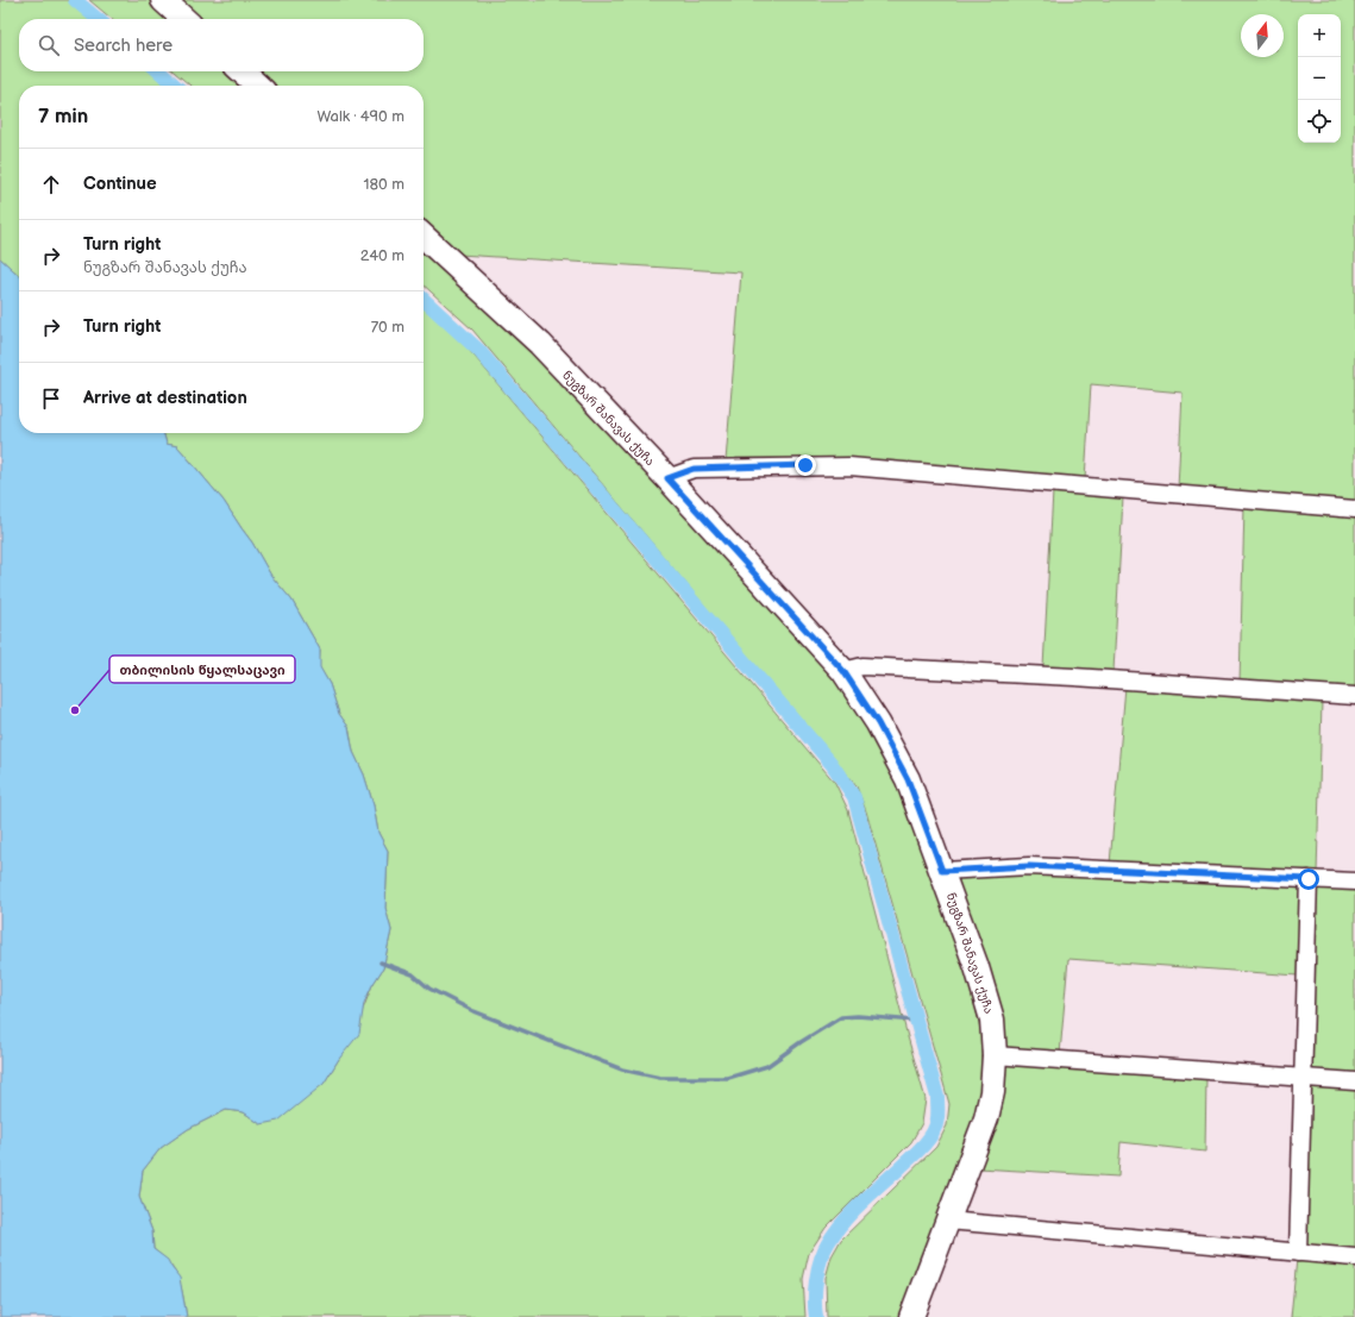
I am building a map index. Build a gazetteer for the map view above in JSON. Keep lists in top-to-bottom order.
{
  "streets": {
    "main road": ["ნუგზარ შანავას ქუჩა"]
  },
  "places": ["თბილისის წყალსაცავი"],
  "north": "top",
  "page": {
    "map_buttons": ["+", "−"],
    "search": "Search here",
    "heading": ["7 min", "Walk · 490 m"],
    "list": [
      ["Continue", "180 m"],
      ["Turn right", "ნუგზარ შანავას ქუჩა", "240 m"],
      ["Turn right", "70 m"],
      "Arrive at destination"
    ]
  }
}
